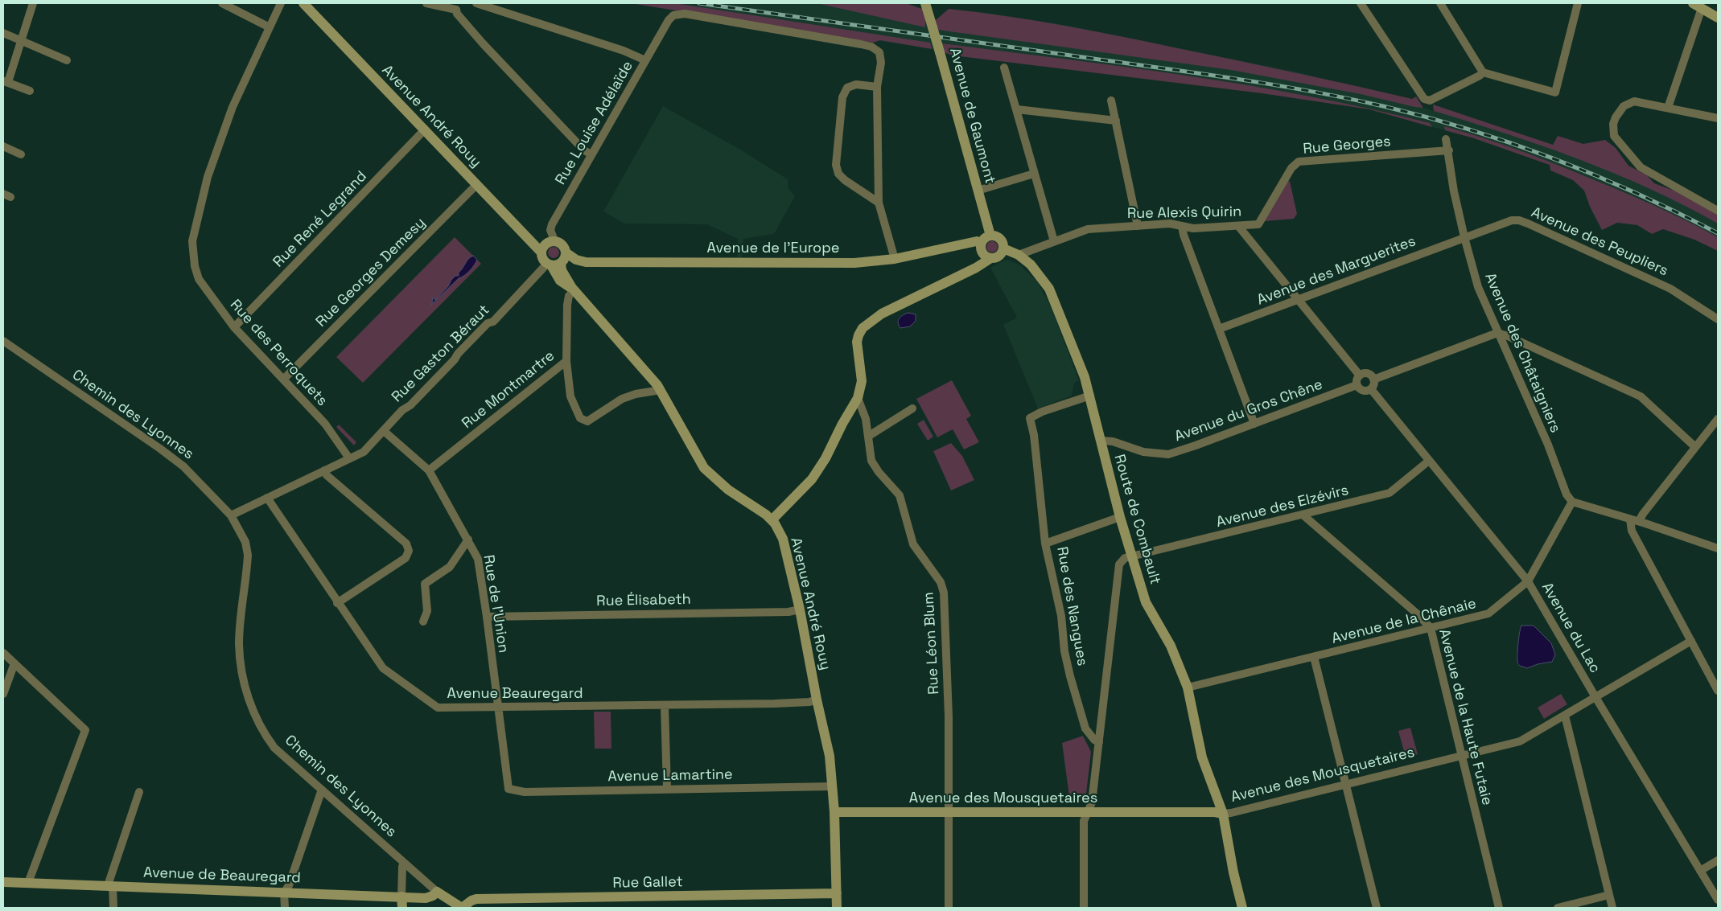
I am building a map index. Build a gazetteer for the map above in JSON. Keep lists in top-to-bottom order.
{
  "streets": {
    "street": [
      "Avenue de Gaumont",
      "Avenue André Rouy",
      "Rue Louise Adélaïde",
      "Rue Georges",
      "Rue Alexis Quirin",
      "Rue René Legrand",
      "Avenue des Peupliers",
      "Avenue de l'Europe",
      "Avenue des Marguerites",
      "Rue Georges Demesy",
      "Rue des Perroquets",
      "Avenue des Châtaigniers",
      "Rue Gaston Béraut",
      "Rue Montmartre",
      "Avenue du Gros Chêne",
      "Chemin des Lyonnes",
      "Avenue des Elzévirs",
      "Route de Combault",
      "Rue Élisabeth",
      "Rue de l'Union",
      "Rue des Nangues",
      "Avenue de la Chênaie",
      "Avenue du Lac",
      "Rue Léon Blum",
      "Avenue Beauregard",
      "Avenue de la Haute Futaie",
      "Avenue des Mousquetaires",
      "Avenue Lamartine",
      "Avenue de Beauregard",
      "Rue Gallet"
    ]
  },
  "crossings": [
    ["Avenue de Gaumont", "Avenue de l'Europe"],
    ["Avenue de Gaumont", "Route de Combault"],
    ["Avenue André Rouy", "Rue Louise Adélaïde"],
    ["Avenue André Rouy", "Rue René Legrand"],
    ["Avenue André Rouy", "Avenue de l'Europe"],
    ["Avenue André Rouy", "Rue Georges Demesy"],
    ["Avenue André Rouy", "Rue Gaston Béraut"],
    ["Avenue André Rouy", "Rue Montmartre"],
    ["Avenue André Rouy", "Rue Élisabeth"],
    ["Avenue André Rouy", "Avenue Beauregard"],
    ["Avenue André Rouy", "Avenue des Mousquetaires"],
    ["Avenue André Rouy", "Avenue Lamartine"],
    ["Avenue André Rouy", "Rue Gallet"],
    ["Rue Louise Adélaïde", "Avenue de l'Europe"],
    ["Rue Louise Adélaïde", "Rue Gaston Béraut"],
    ["Rue Georges", "Rue Alexis Quirin"],
    ["Rue Georges", "Avenue des Châtaigniers"],
    ["Rue Alexis Quirin", "Route de Combault"],
    ["Rue René Legrand", "Rue des Perroquets"],
    ["Avenue des Peupliers", "Avenue des Marguerites"],
    ["Avenue des Peupliers", "Avenue des Châtaigniers"],
    ["Avenue de l'Europe", "Rue Gaston Béraut"],
    ["Avenue de l'Europe", "Route de Combault"],
    ["Avenue des Marguerites", "Avenue des Châtaigniers"],
    ["Rue Georges Demesy", "Rue des Perroquets"],
    ["Rue des Perroquets", "Rue Gaston Béraut"],
    ["Avenue des Châtaigniers", "Avenue de la Chênaie"],
    ["Rue Gaston Béraut", "Rue de l'Union"],
    ["Rue Montmartre", "Rue de l'Union"],
    ["Avenue du Gros Chêne", "Route de Combault"],
    ["Avenue du Gros Chêne", "Avenue du Lac"],
    ["Chemin des Lyonnes", "Avenue de Beauregard"],
    ["Chemin des Lyonnes", "Rue Gallet"],
    ["Avenue des Elzévirs", "Route de Combault"],
    ["Avenue des Elzévirs", "Avenue du Lac"],
    ["Avenue des Elzévirs", "Avenue de la Haute Futaie"],
    ["Route de Combault", "Rue des Nangues"],
    ["Route de Combault", "Avenue de la Chênaie"],
    ["Route de Combault", "Avenue des Mousquetaires"],
    ["Rue Élisabeth", "Rue de l'Union"],
    ["Rue de l'Union", "Avenue Beauregard"],
    ["Rue de l'Union", "Avenue Lamartine"],
    ["Avenue de la Chênaie", "Avenue du Lac"],
    ["Avenue de la Chênaie", "Avenue de la Haute Futaie"],
    ["Avenue du Lac", "Avenue des Mousquetaires"],
    ["Rue Léon Blum", "Avenue des Mousquetaires"],
    ["Avenue de la Haute Futaie", "Avenue des Mousquetaires"]
  ]
}
